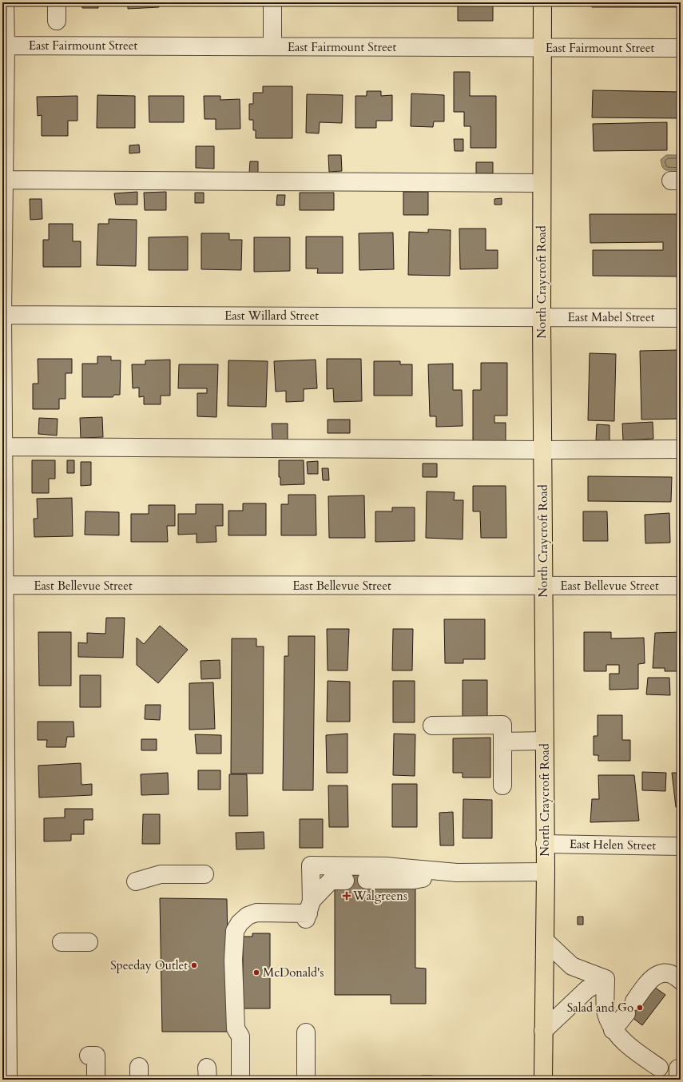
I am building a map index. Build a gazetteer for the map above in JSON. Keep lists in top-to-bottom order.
{
  "streets": {
    "main road": ["North Craycroft Road"],
    "street": [
      "East Fairmount Street",
      "East Willard Street",
      "East Mabel Street",
      "East Bellevue Street",
      "East Helen Street"
    ]
  },
  "crossings": [
    ["East Fairmount Street", "North Craycroft Road"],
    ["North Craycroft Road", "East Willard Street"],
    ["North Craycroft Road", "East Mabel Street"],
    ["North Craycroft Road", "East Bellevue Street"],
    ["North Craycroft Road", "East Helen Street"],
    ["East Willard Street", "East Mabel Street"]
  ],
  "places": {
    "health": ["Walgreens"],
    "other": ["Speeday Outlet", "McDonald's", "Salad and Go"]
  }
}
